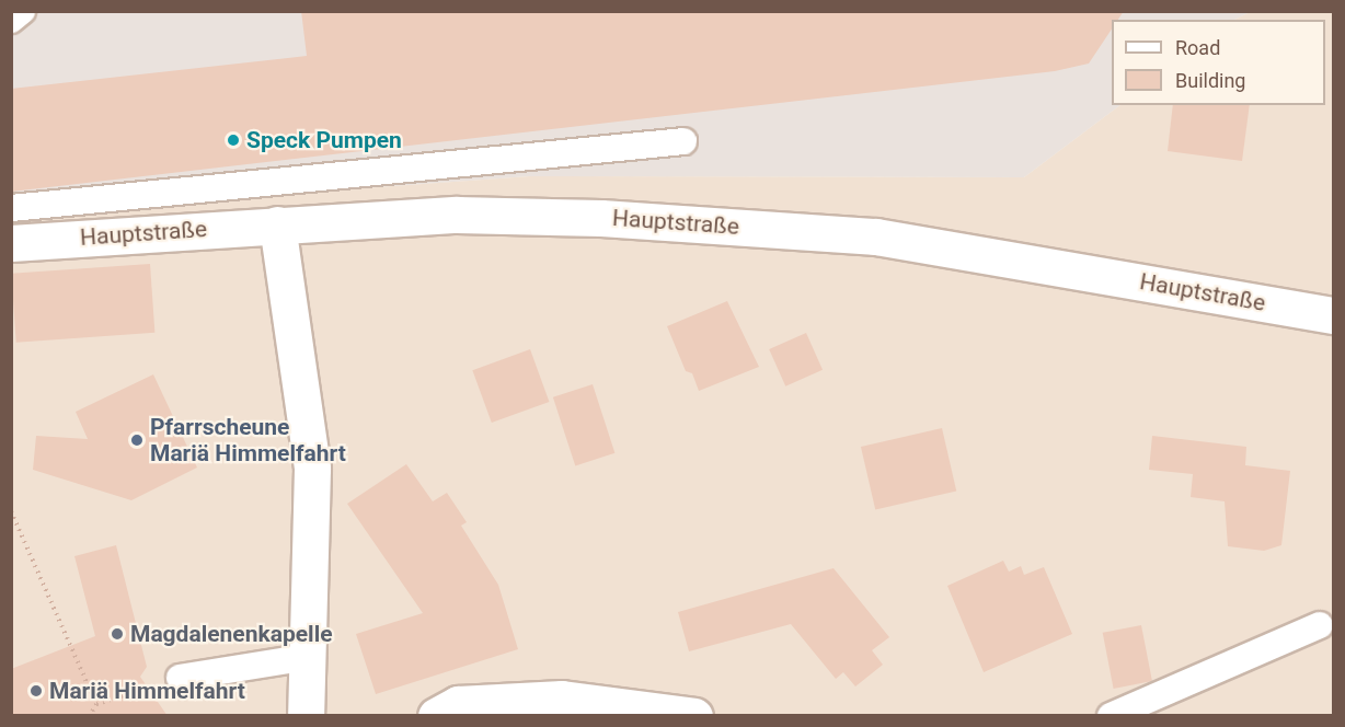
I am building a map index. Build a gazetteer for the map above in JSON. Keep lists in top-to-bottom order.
{
  "streets": {
    "main road": ["Hauptstraße"]
  },
  "places": [
    "Speck Pumpen",
    "Pfarrscheune Mariä Himmelfahrt",
    "Magdalenenkapelle",
    "Mariä Himmelfahrt"
  ],
  "legend": ["Road", "Building"]
}
